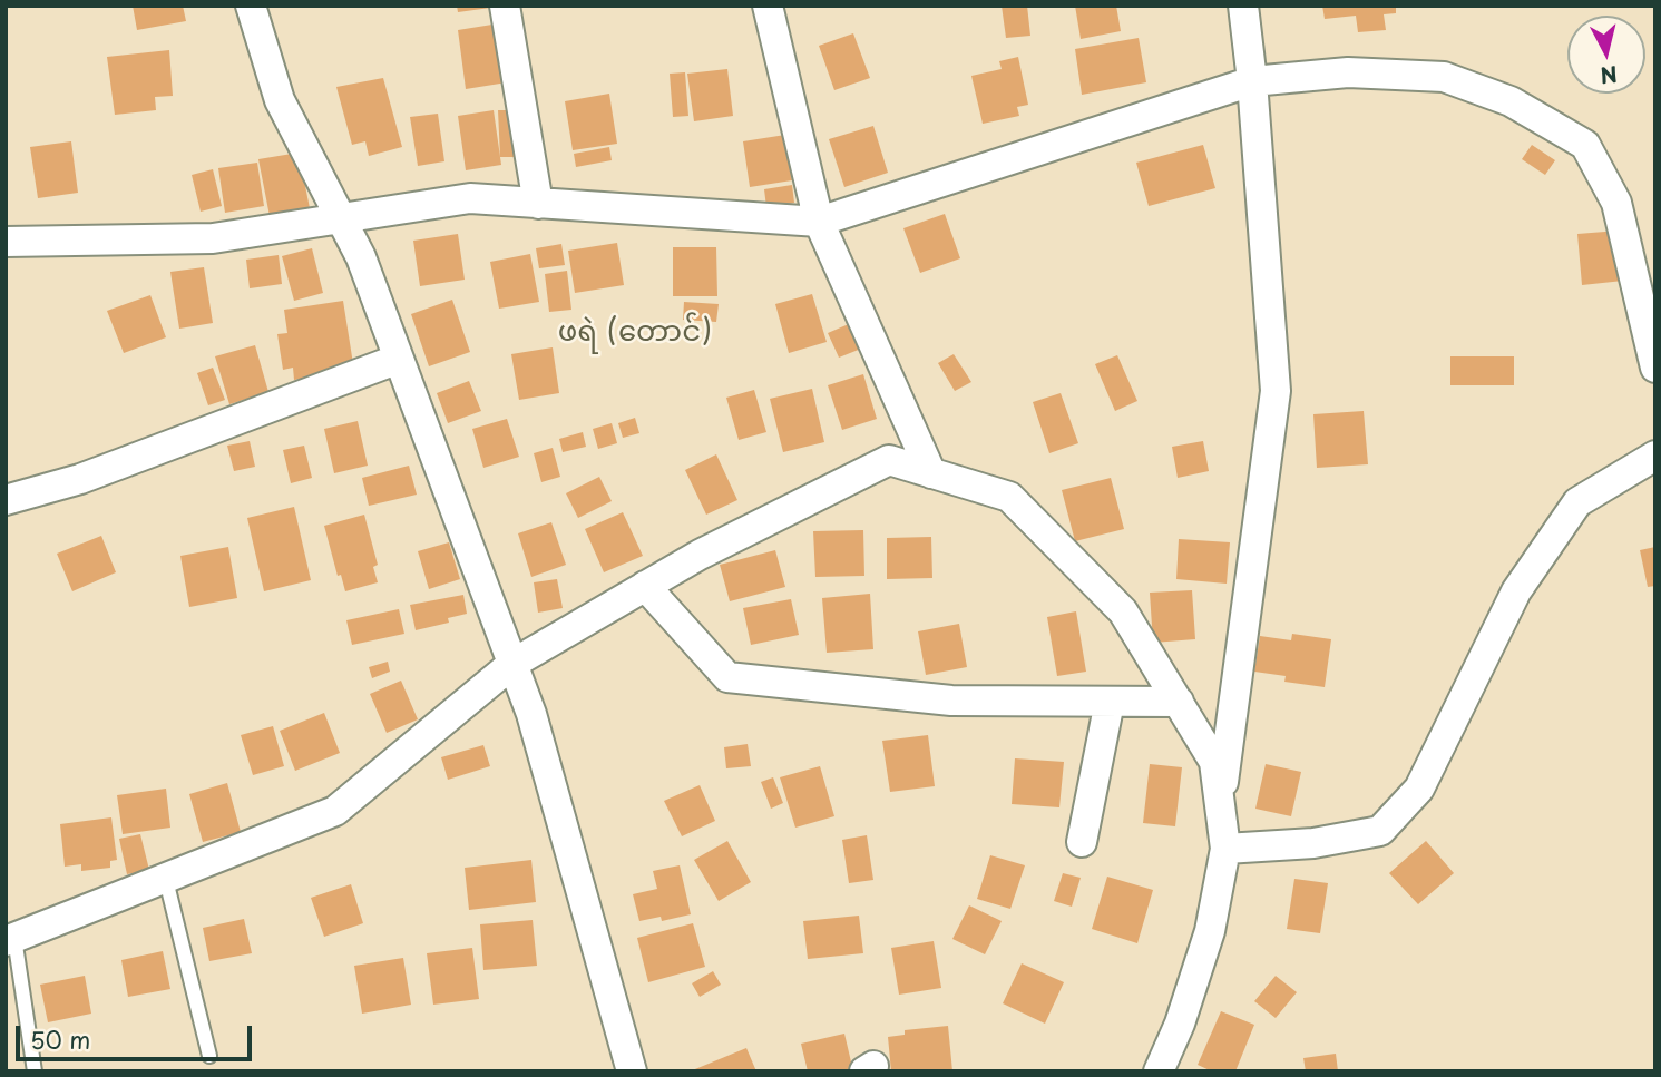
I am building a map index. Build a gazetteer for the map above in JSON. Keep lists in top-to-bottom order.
{
  "districts": ["ဖရဲ (တောင်)"],
  "scale_bar": "50 m",
  "north": "bottom"
}
